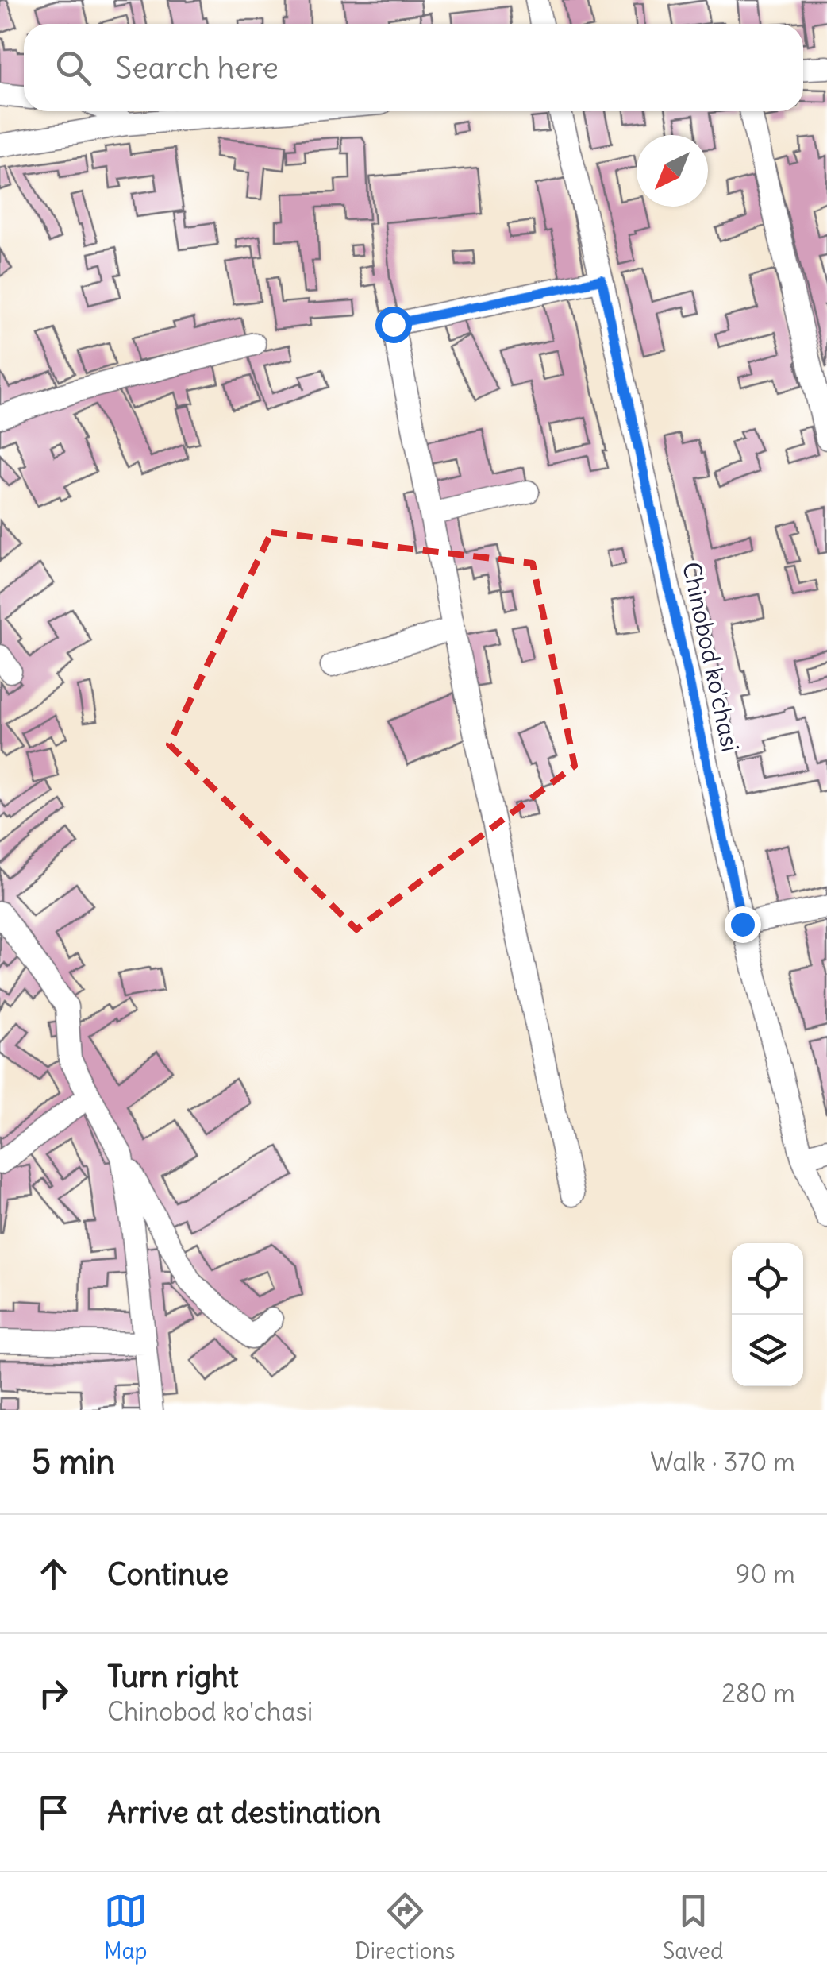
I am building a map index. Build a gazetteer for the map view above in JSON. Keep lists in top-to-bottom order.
{
  "streets": {
    "street": ["Chinobod ko'chasi"]
  },
  "north": "bottom left",
  "page": {
    "search": "Search here",
    "heading": ["5 min", "Walk · 370 m"],
    "list": [
      ["Continue", "90 m"],
      ["Turn right", "Chinobod ko'chasi", "280 m"],
      "Arrive at destination"
    ],
    "nav": ["Map", "Directions", "Saved"]
  }
}
